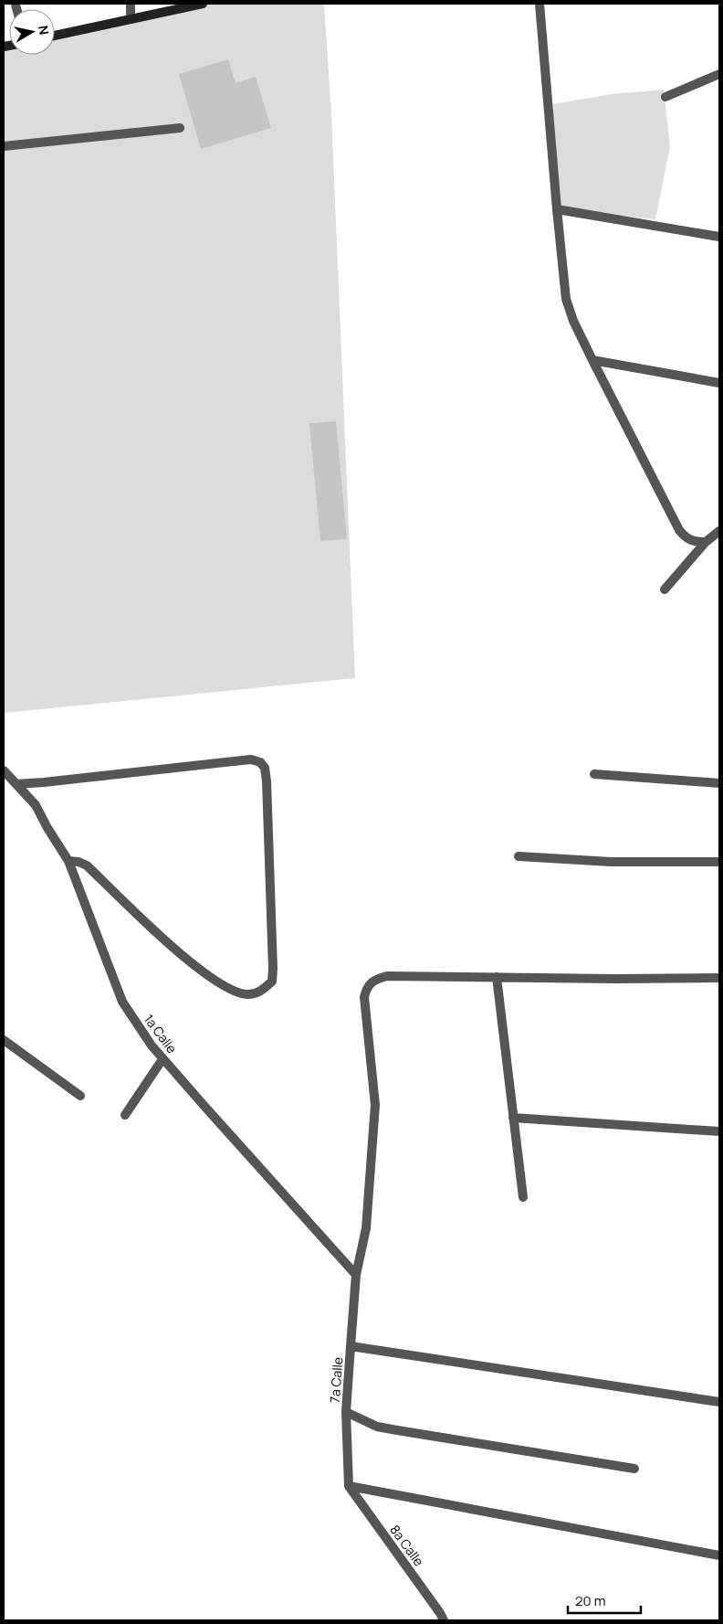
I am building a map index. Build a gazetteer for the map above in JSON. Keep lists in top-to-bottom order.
{
  "streets": {
    "street": ["1a Calle", "7a Calle", "8a Calle"]
  },
  "crossings": [
    ["1a Calle", "7a Calle"],
    ["7a Calle", "8a Calle"]
  ],
  "scale_bar": "20 m",
  "north": "right"
}
